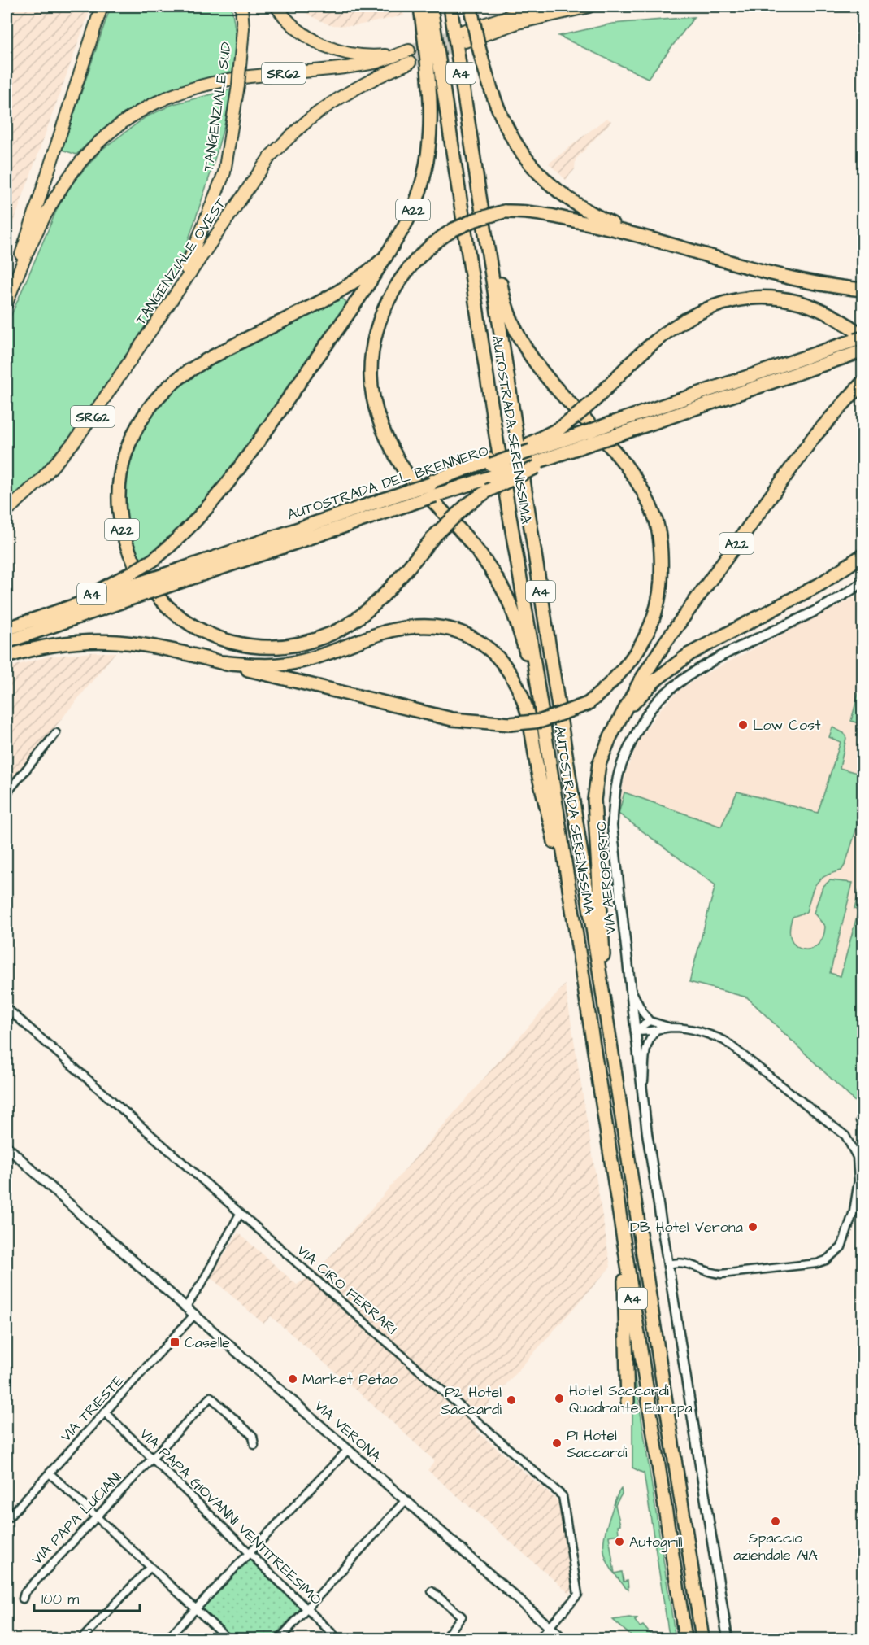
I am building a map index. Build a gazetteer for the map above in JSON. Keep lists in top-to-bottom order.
{
  "streets": {
    "highway": [
      "SR62",
      "A4",
      "TANGENZIALE SUD",
      "A22",
      "TANGENZIALE OVEST",
      "AUTOSTRADA SERENISSIMA",
      "AUTOSTRADA DEL BRENNERO"
    ],
    "street": [
      "VIA AEROPORTO",
      "VIA CIRO FERRARI",
      "VIA TRIESTE",
      "VIA VERONA",
      "VIA PAPA GIOVANNI VENTITREESIMO",
      "VIA PAPA LUCIANI"
    ]
  },
  "crossings": [
    ["A4", "A22"],
    ["A4", "AUTOSTRADA SERENISSIMA"],
    ["A4", "AUTOSTRADA DEL BRENNERO"],
    ["TANGENZIALE SUD", "TANGENZIALE OVEST"],
    ["A22", "AUTOSTRADA DEL BRENNERO"],
    ["VIA CIRO FERRARI", "VIA VERONA"],
    ["VIA TRIESTE", "VIA VERONA"],
    ["VIA TRIESTE", "VIA PAPA GIOVANNI VENTITREESIMO"],
    ["VIA PAPA GIOVANNI VENTITREESIMO", "VIA PAPA LUCIANI"]
  ],
  "places": {
    "other": [
      "Low Cost",
      "DB Hotel Verona",
      "Market Petao",
      "Hotel Saccardi Quadrante Europa",
      "P2 Hotel Saccardi",
      "P1 Hotel Saccardi",
      "Spaccio aziendale AIA",
      "Autogrill"
    ],
    "transit": ["Caselle"]
  },
  "scale_bar": "100 m"
}
